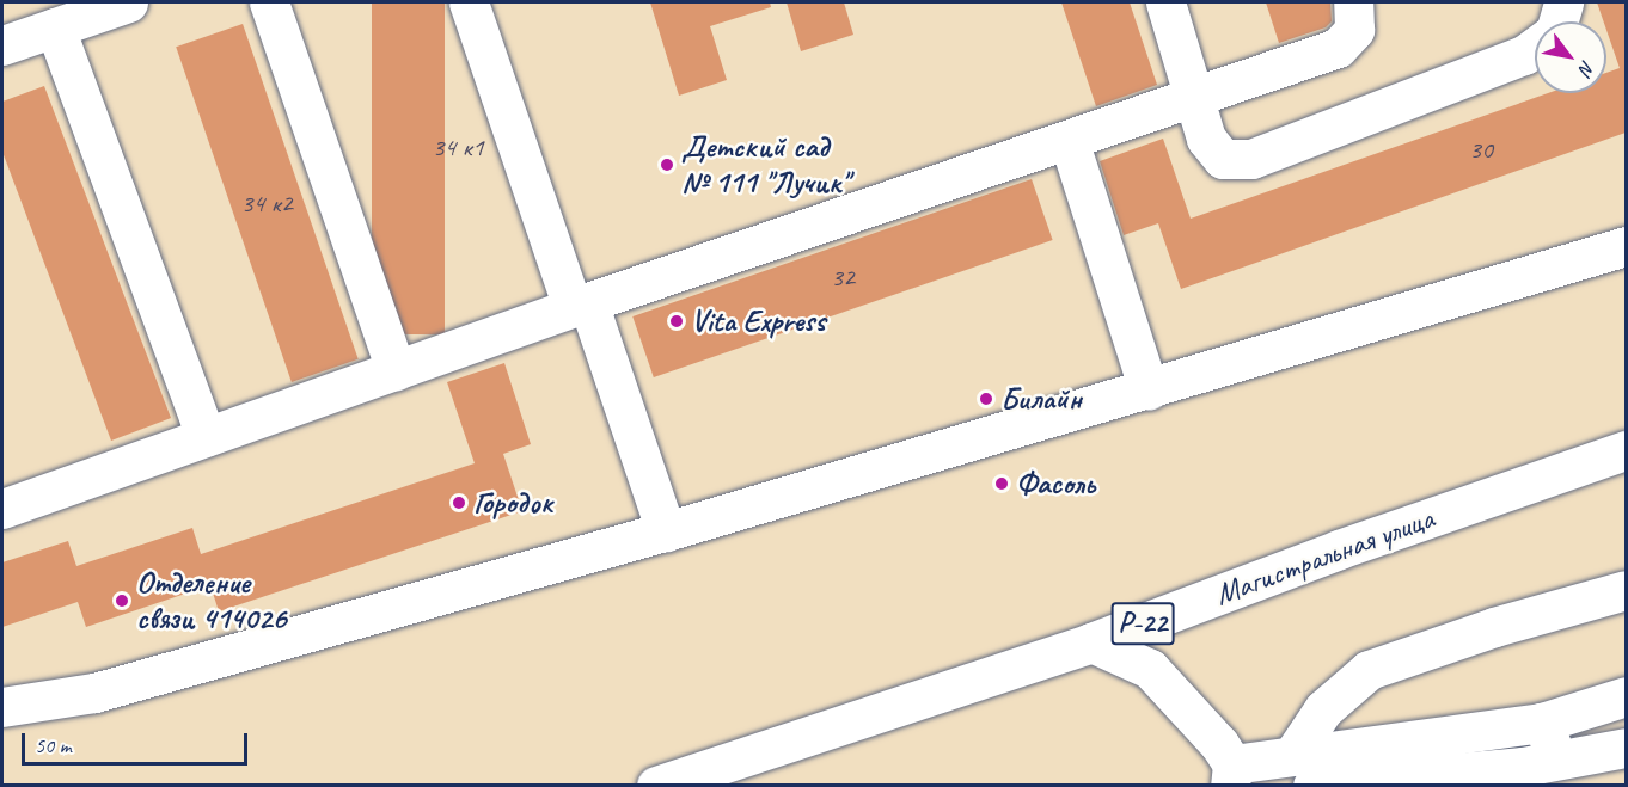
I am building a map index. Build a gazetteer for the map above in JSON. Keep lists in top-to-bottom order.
{
  "streets": {
    "main road": ["Магистральная улица", "Р-22"]
  },
  "places": [
    "Детский сад № 111 \"Лучик\"",
    "Vita Express",
    "Билайн",
    "Фасоль",
    "Городок",
    "Отделение связи 414026"
  ],
  "house_numbers": [
    "34 к1",
    "30",
    "34 к2",
    "32"
  ],
  "scale_bar": "50 m",
  "north": "bottom right"
}
